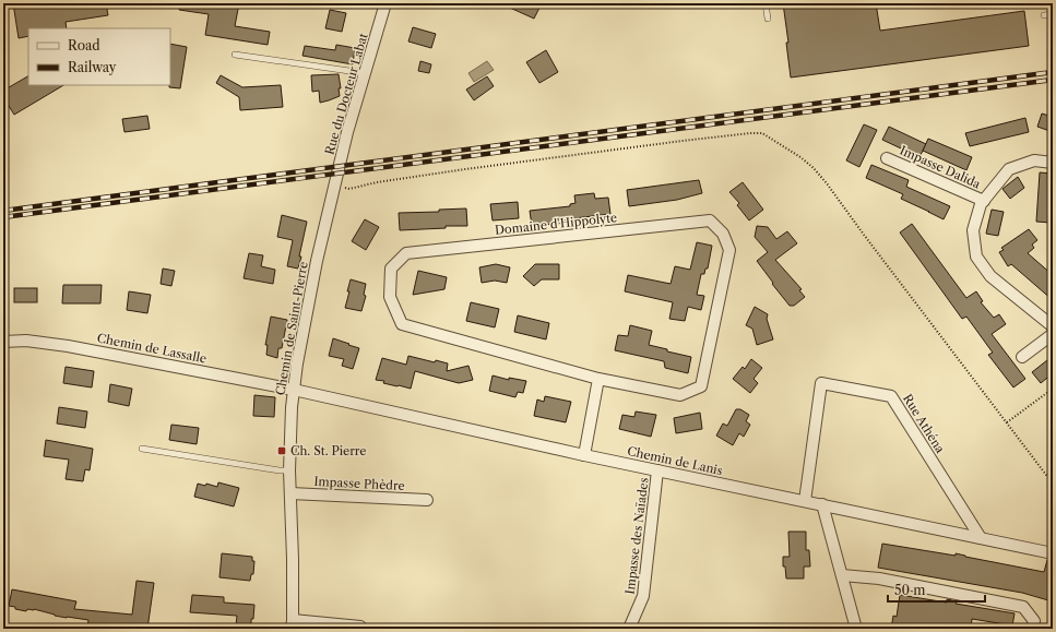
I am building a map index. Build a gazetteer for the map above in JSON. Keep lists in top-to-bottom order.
{
  "streets": {
    "street": [
      "Rue du Docteur Labat",
      "Impasse Dalida",
      "Domaine d'Hippolyte",
      "Chemin de Saint-Pierre",
      "Chemin de Lassalle",
      "Rue Athéna",
      "Chemin de Lanis",
      "Impasse Phèdre",
      "Impasse des Naïades"
    ]
  },
  "crossings": [
    ["Rue du Docteur Labat", "Chemin de Saint-Pierre"],
    ["Chemin de Saint-Pierre", "Chemin de Lassalle"],
    ["Chemin de Saint-Pierre", "Chemin de Lanis"],
    ["Chemin de Saint-Pierre", "Impasse Phèdre"],
    ["Chemin de Lassalle", "Chemin de Lanis"],
    ["Rue Athéna", "Chemin de Lanis"],
    ["Chemin de Lanis", "Impasse des Naïades"]
  ],
  "places": {
    "transit": ["Ch. St. Pierre"]
  },
  "legend": ["Road", "Railway"],
  "scale_bar": "50 m"
}
